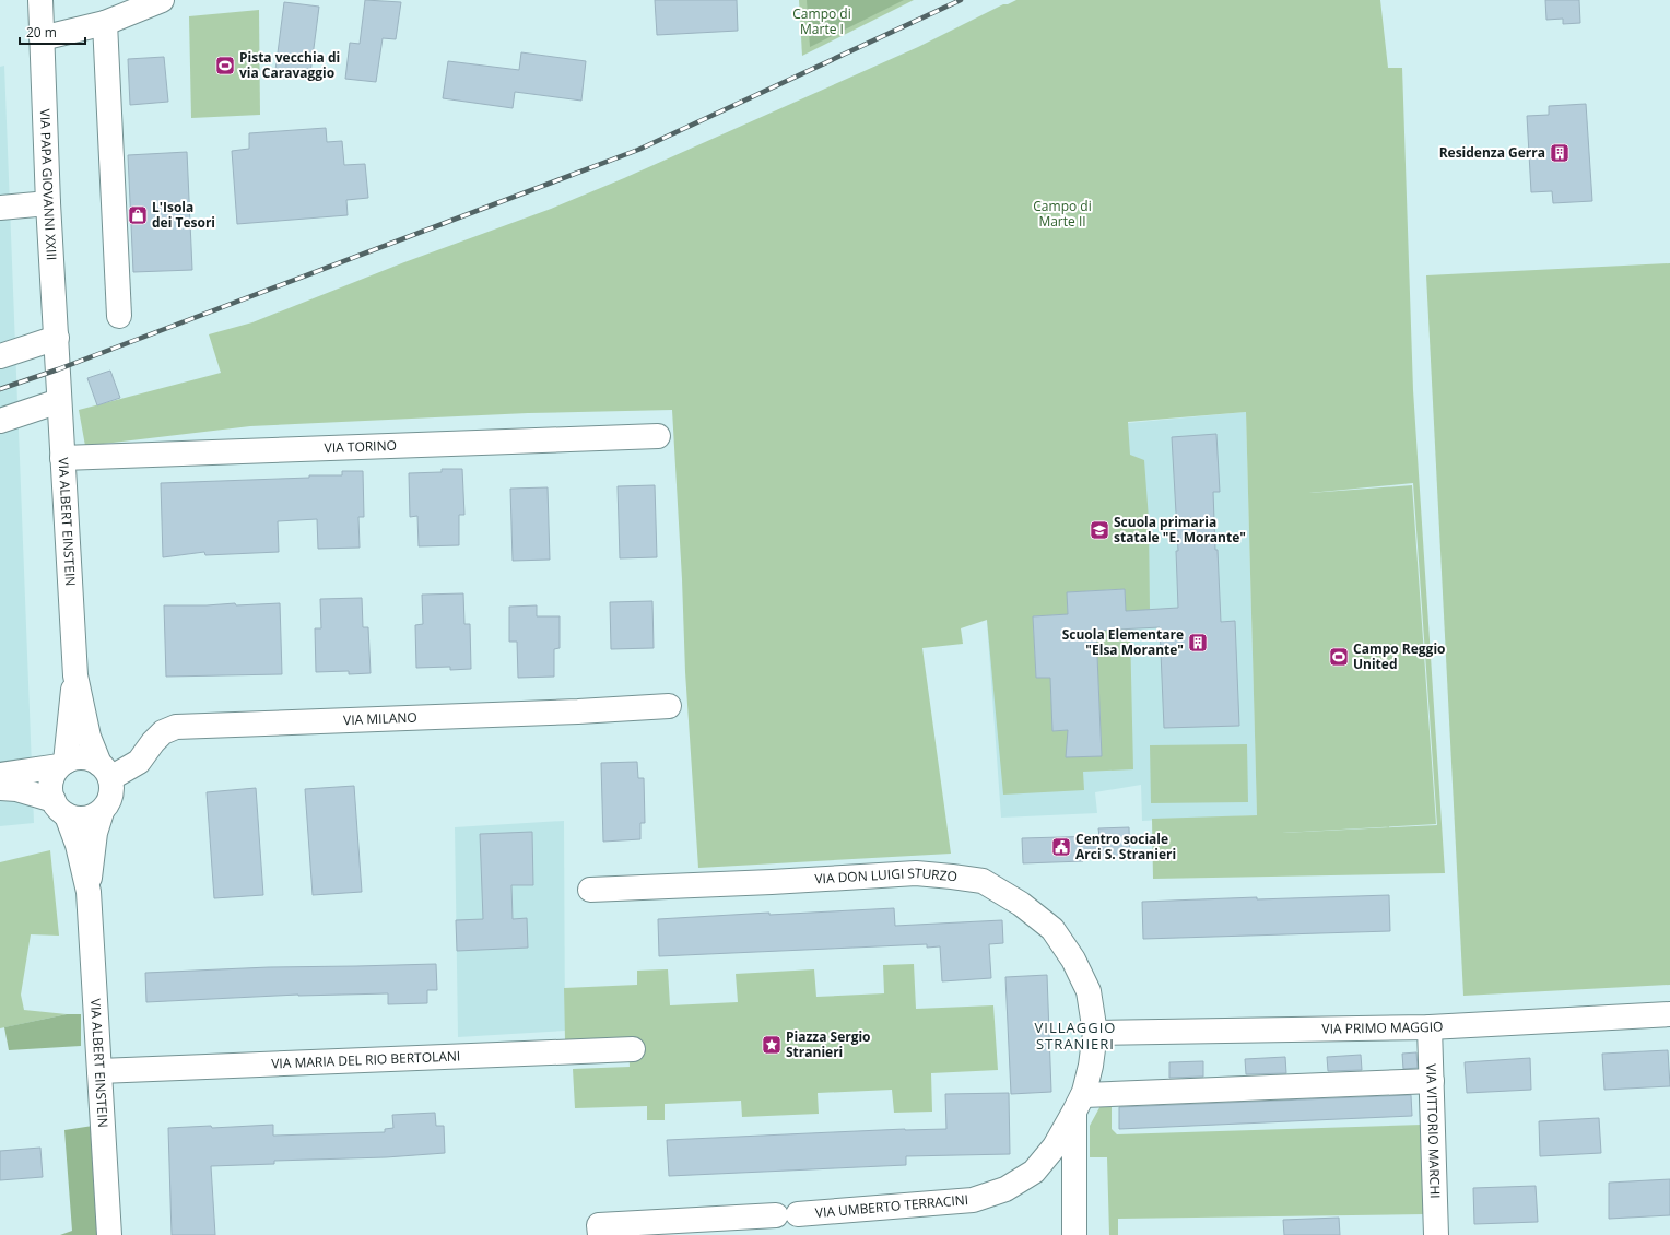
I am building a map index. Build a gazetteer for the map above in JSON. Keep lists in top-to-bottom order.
{
  "streets": {
    "street": [
      "VIA PAPA GIOVANNI XXIII",
      "VIA TORINO",
      "VIA ALBERT EINSTEIN",
      "VIA MILANO",
      "VIA DON LUIGI STURZO",
      "VIA PRIMO MAGGIO",
      "VIA MARIA DEL RIO BERTOLANI",
      "VIA VITTORIO MARCHI",
      "VIA UMBERTO TERRACINI"
    ]
  },
  "crossings": [
    ["VIA PAPA GIOVANNI XXIII", "VIA ALBERT EINSTEIN"],
    ["VIA TORINO", "VIA ALBERT EINSTEIN"],
    ["VIA ALBERT EINSTEIN", "VIA MILANO"],
    ["VIA ALBERT EINSTEIN", "VIA MARIA DEL RIO BERTOLANI"],
    ["VIA DON LUIGI STURZO", "VIA PRIMO MAGGIO"],
    ["VIA DON LUIGI STURZO", "VIA UMBERTO TERRACINI"],
    ["VIA PRIMO MAGGIO", "VIA VITTORIO MARCHI"],
    ["VIA PRIMO MAGGIO", "VIA UMBERTO TERRACINI"]
  ],
  "districts": ["VILLAGGIO STRANIERI"],
  "parks": ["Campo di Marte I", "Campo di Marte II"],
  "places": {
    "sports": ["Pista vecchia di via Caravaggio", "Campo Reggio United"],
    "building": ["Residenza Gerra", "Scuola Elementare \"Elsa Morante\""],
    "shop": ["L'Isola dei Tesori"],
    "school or university": ["Scuola primaria statale \"E. Morante\""],
    "public building": ["Centro sociale Arci S. Stranieri"],
    "place": ["Piazza Sergio Stranieri"]
  },
  "scale_bar": "20 m"
}
